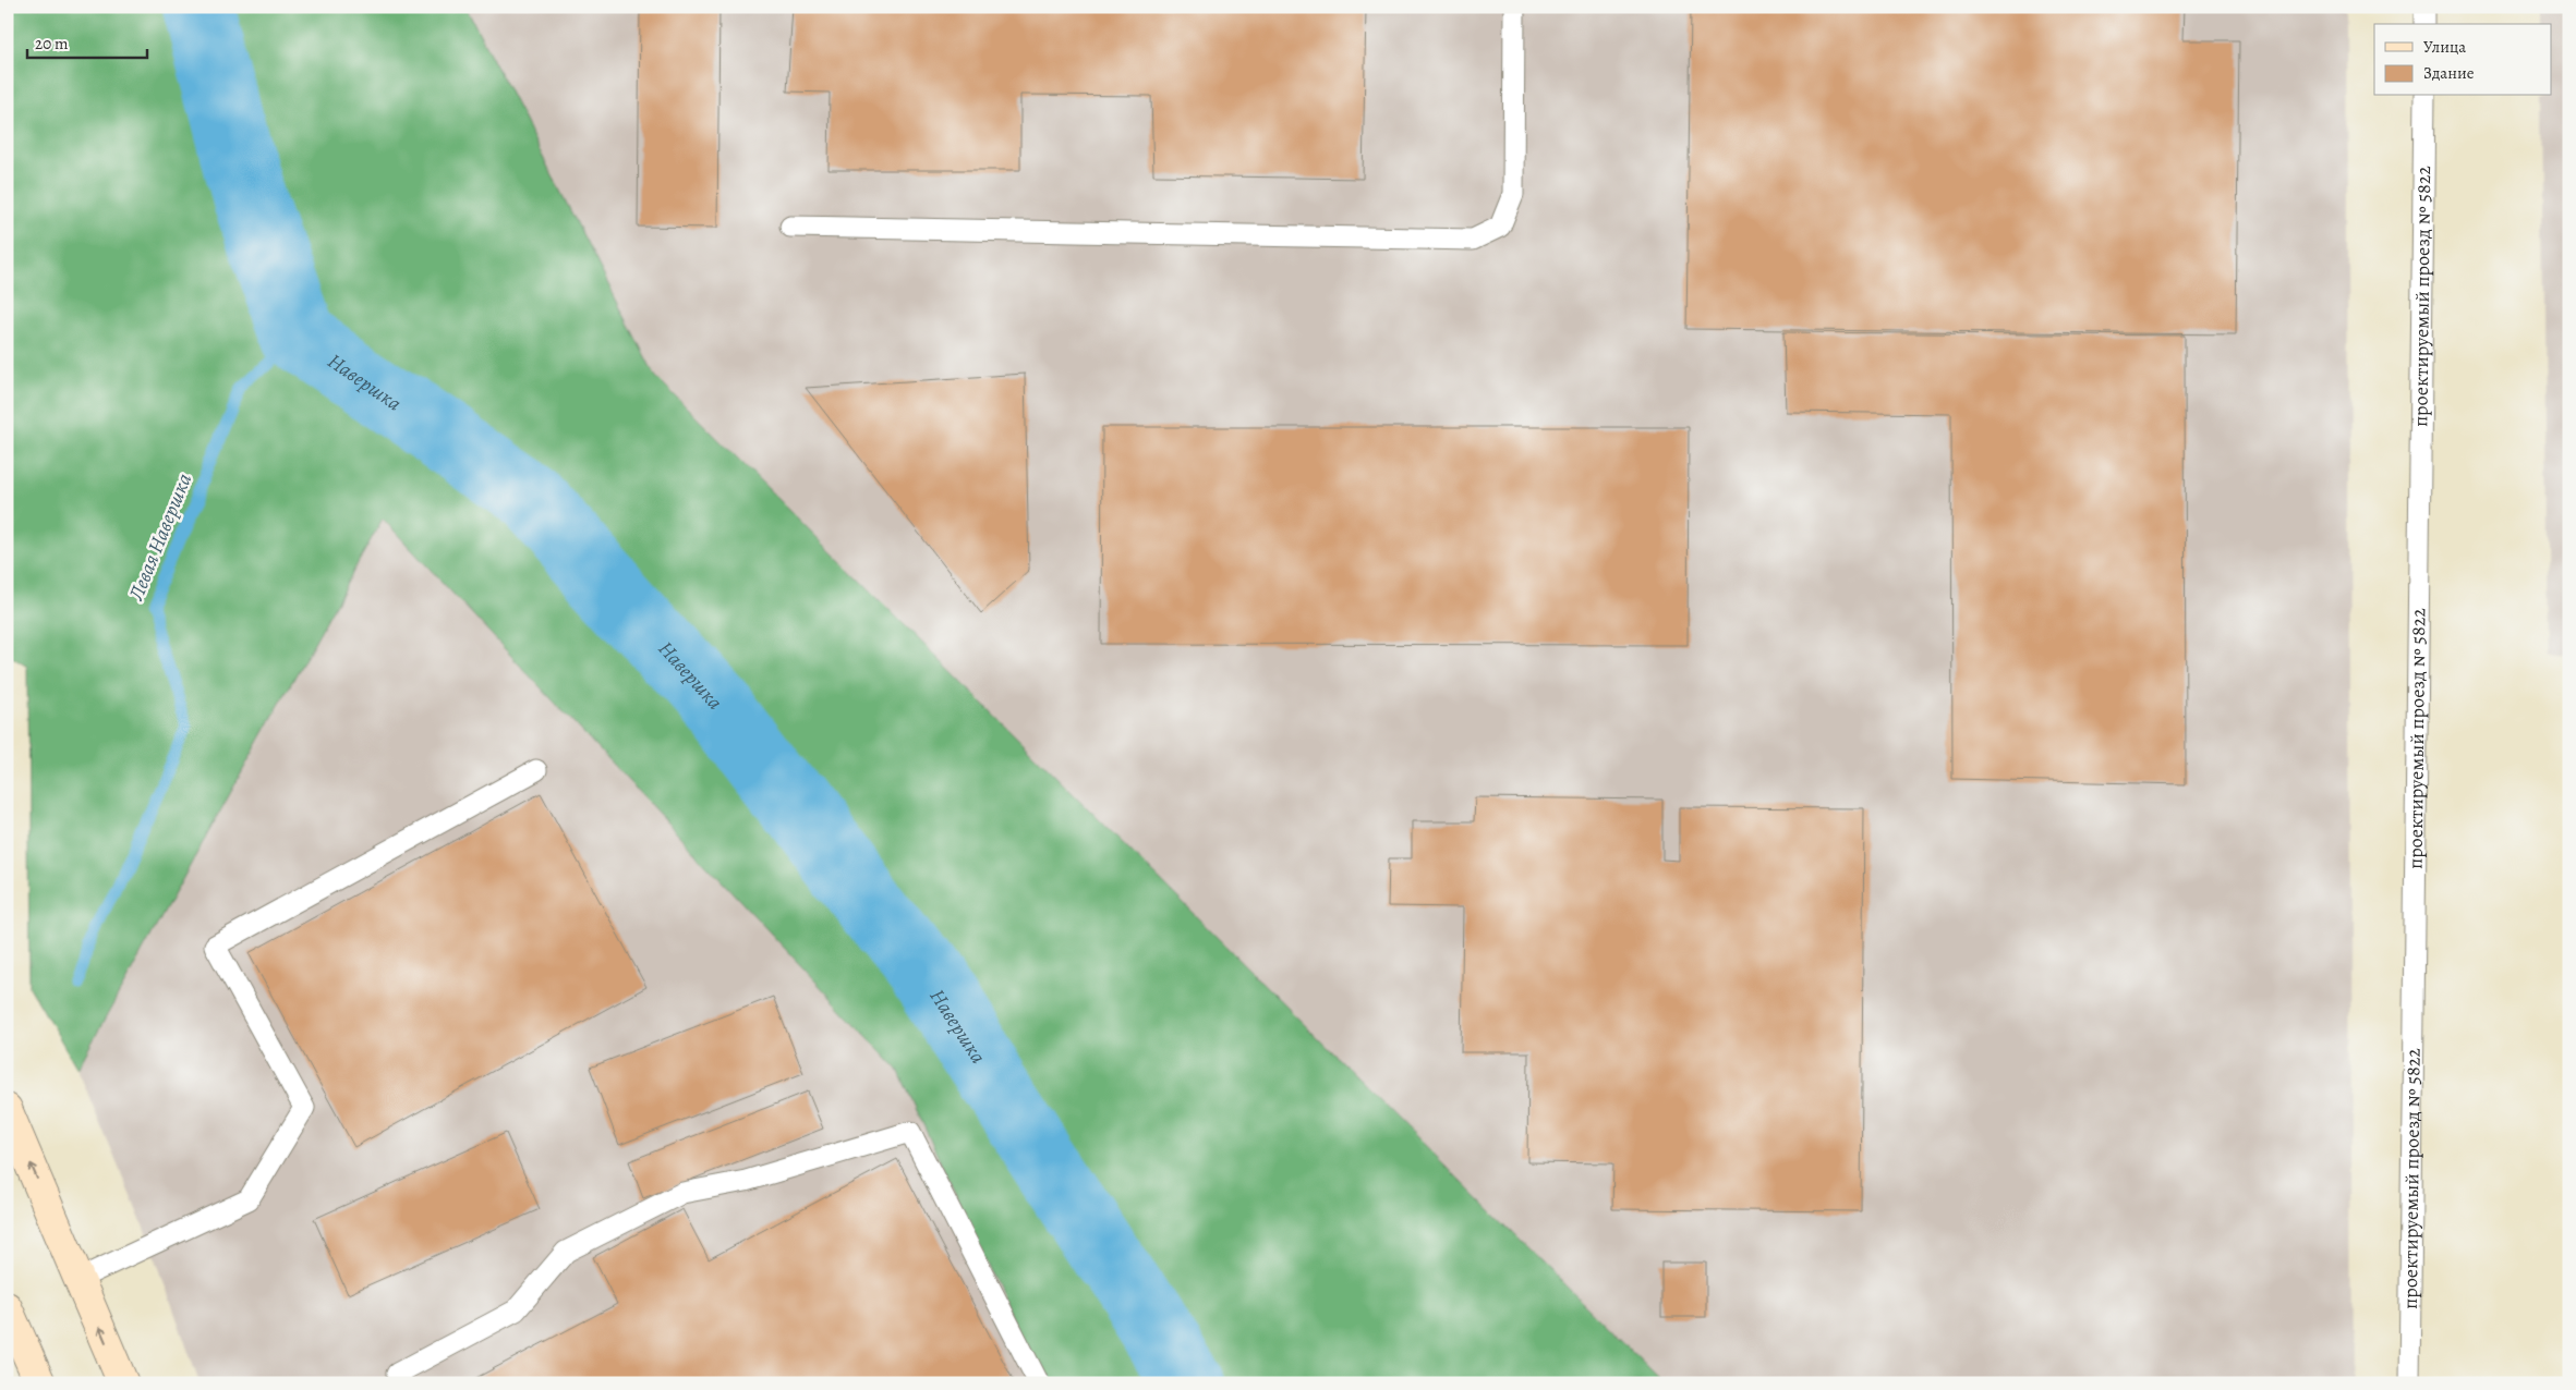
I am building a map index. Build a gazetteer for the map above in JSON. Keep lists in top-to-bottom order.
{
  "streets": {
    "lane": ["проектируемый проезд № 5822"]
  },
  "water": ["Навершка", "Левая Навершка"],
  "legend": ["Улица", "Здание"],
  "scale_bar": "20 m"
}
